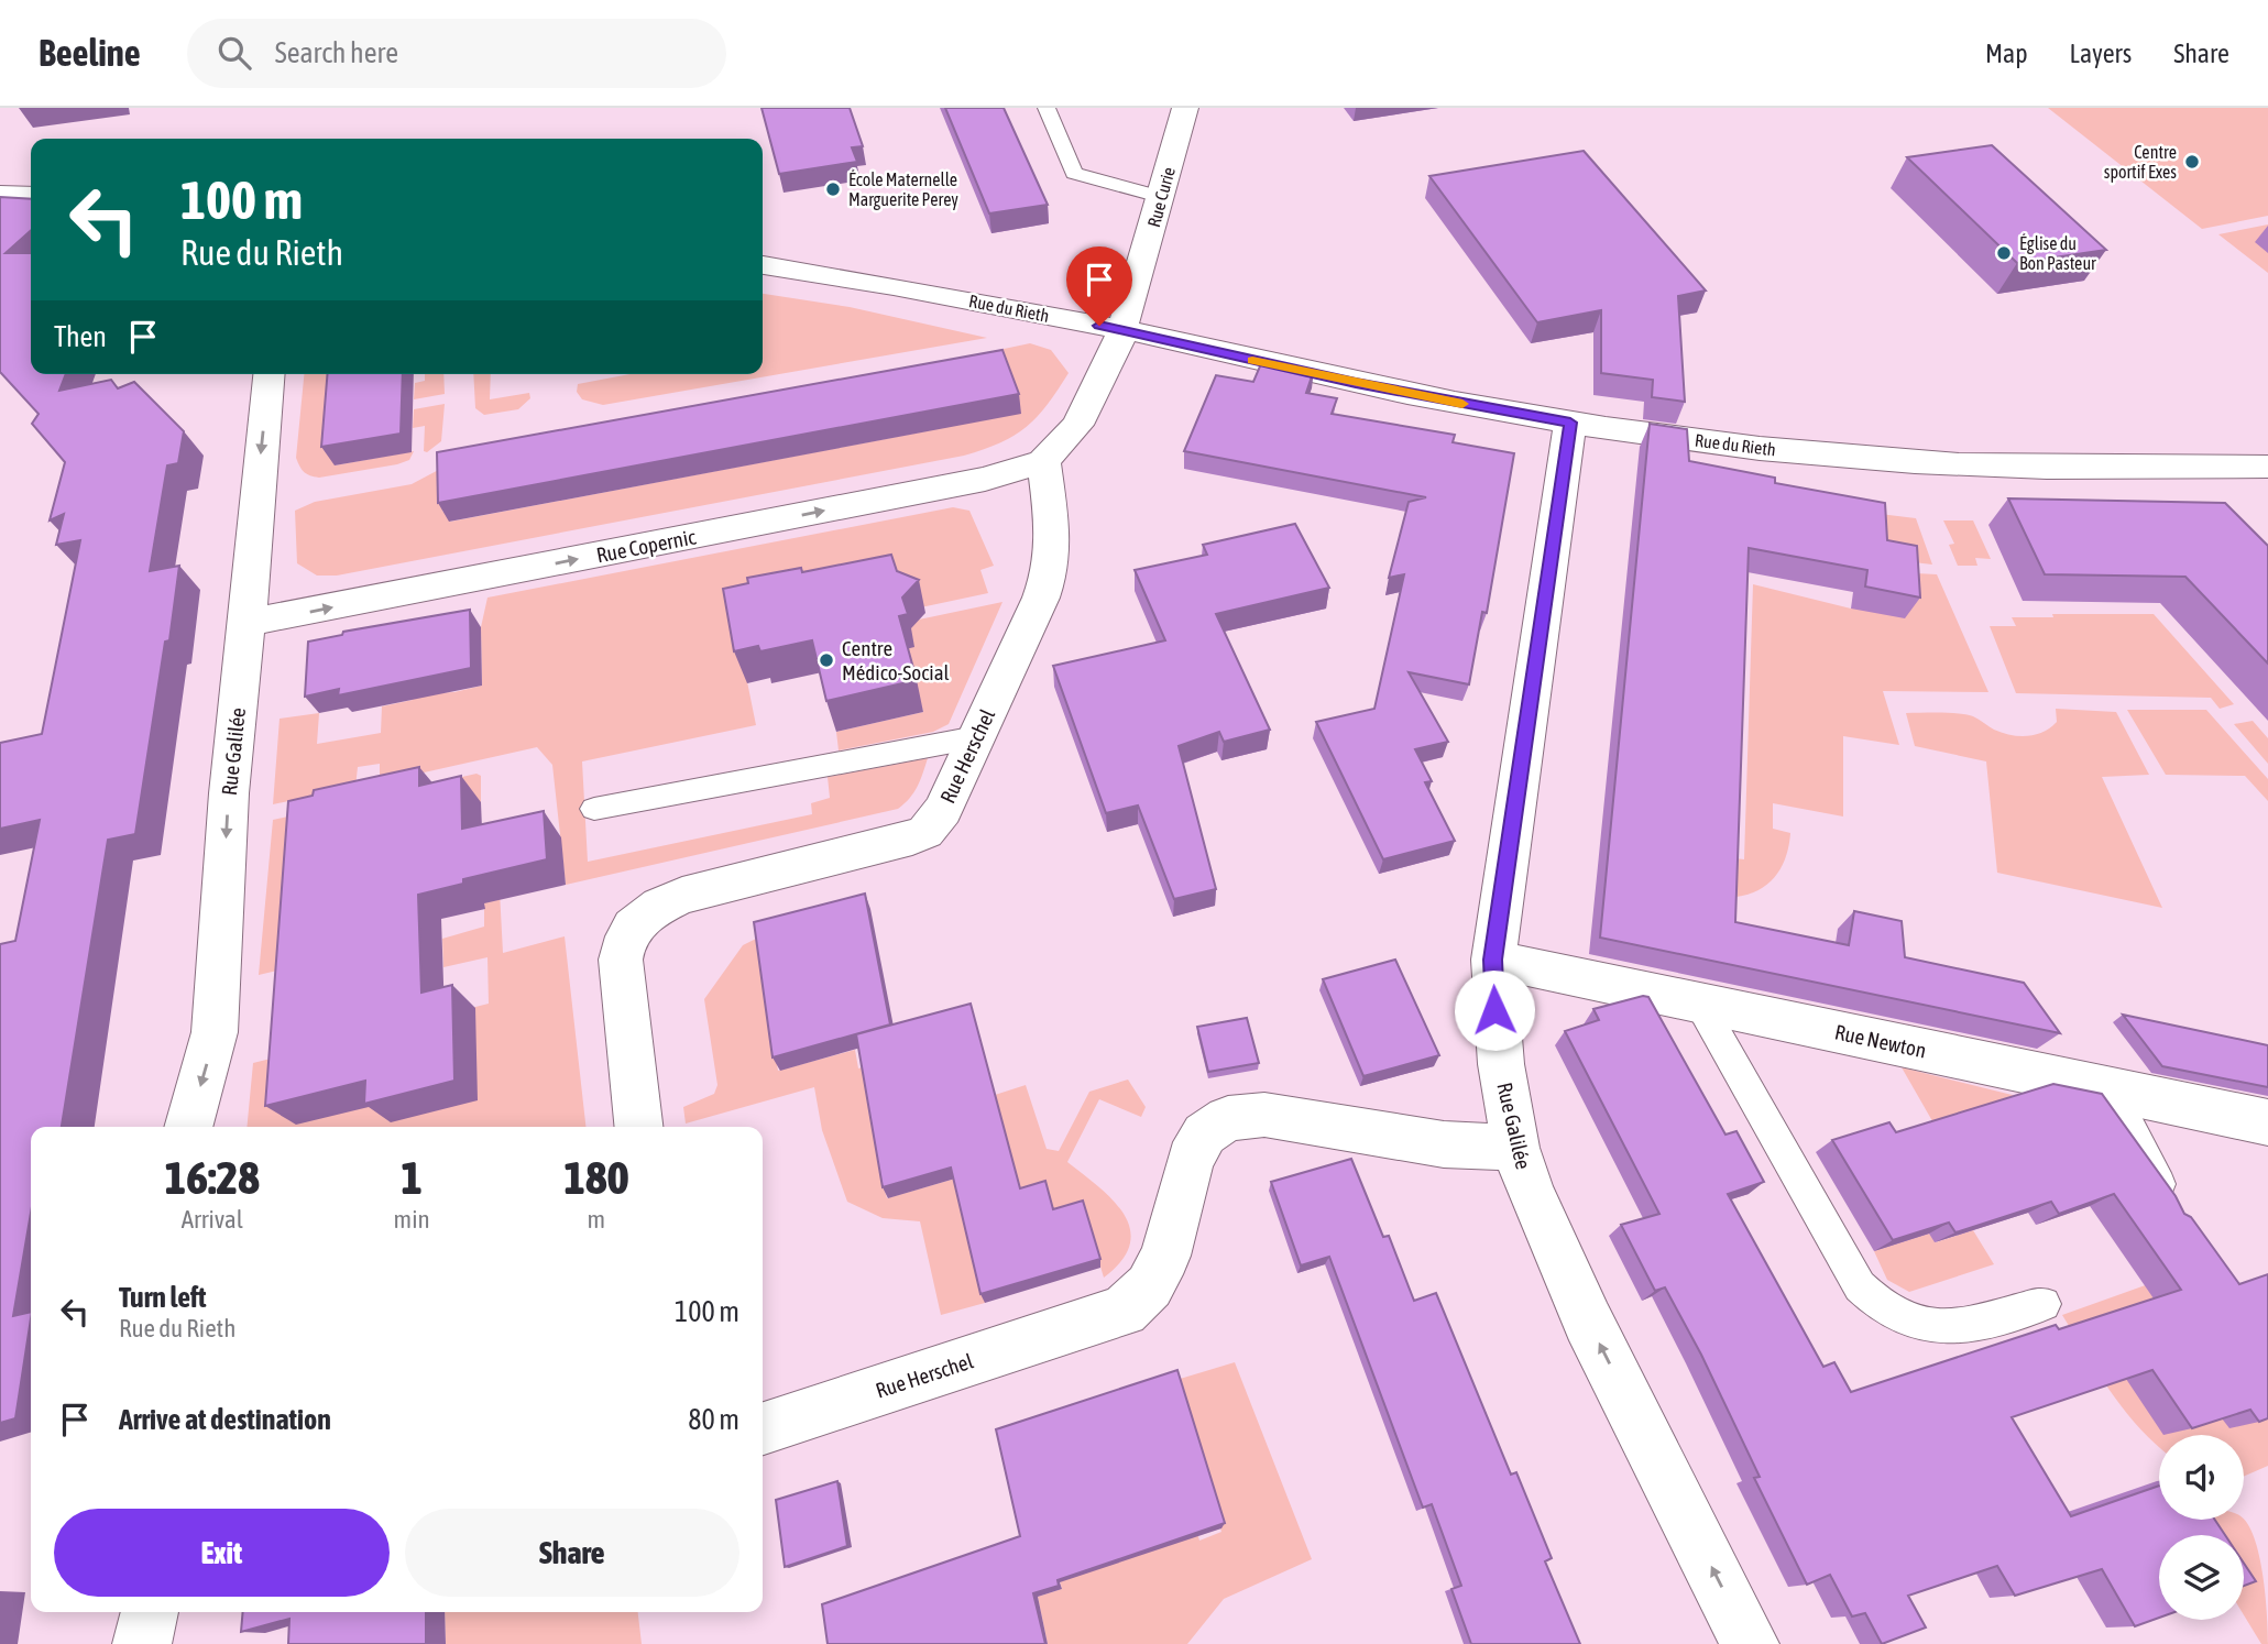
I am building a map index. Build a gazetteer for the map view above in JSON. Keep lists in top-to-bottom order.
{
  "streets": {
    "street": [
      "Rue Curie",
      "Rue du Rieth",
      "Rue Copernic",
      "Rue Galilée",
      "Rue Herschel",
      "Rue Newton"
    ]
  },
  "crossings": [
    ["Rue Curie", "Rue du Rieth"],
    ["Rue du Rieth", "Rue Galilée"],
    ["Rue Copernic", "Rue Galilée"],
    ["Rue Copernic", "Rue Herschel"],
    ["Rue Galilée", "Rue Herschel"],
    ["Rue Galilée", "Rue Newton"]
  ],
  "one_way": ["Rue Copernic"],
  "places": [
    "Centre sportif Exes",
    "École Maternelle Marguerite Perey",
    "Église du Bon Pasteur",
    "Centre Médico-Social"
  ],
  "page": {
    "header": "Beeline",
    "search": "Search here",
    "nav": ["Map", "Layers", "Share"],
    "turn": ["100 m", "Rue du Rieth"],
    "then": "Then",
    "eta": [
      "16:28",
      "Arrival",
      "1",
      "min",
      "180",
      "m"
    ],
    "list": [
      {
        "name": "Turn left",
        "note": "Rue du Rieth",
        "value": "100 m"
      },
      {
        "name": "Arrive at destination",
        "value": "80 m"
      }
    ],
    "buttons": ["Exit", "Share"]
  }
}
